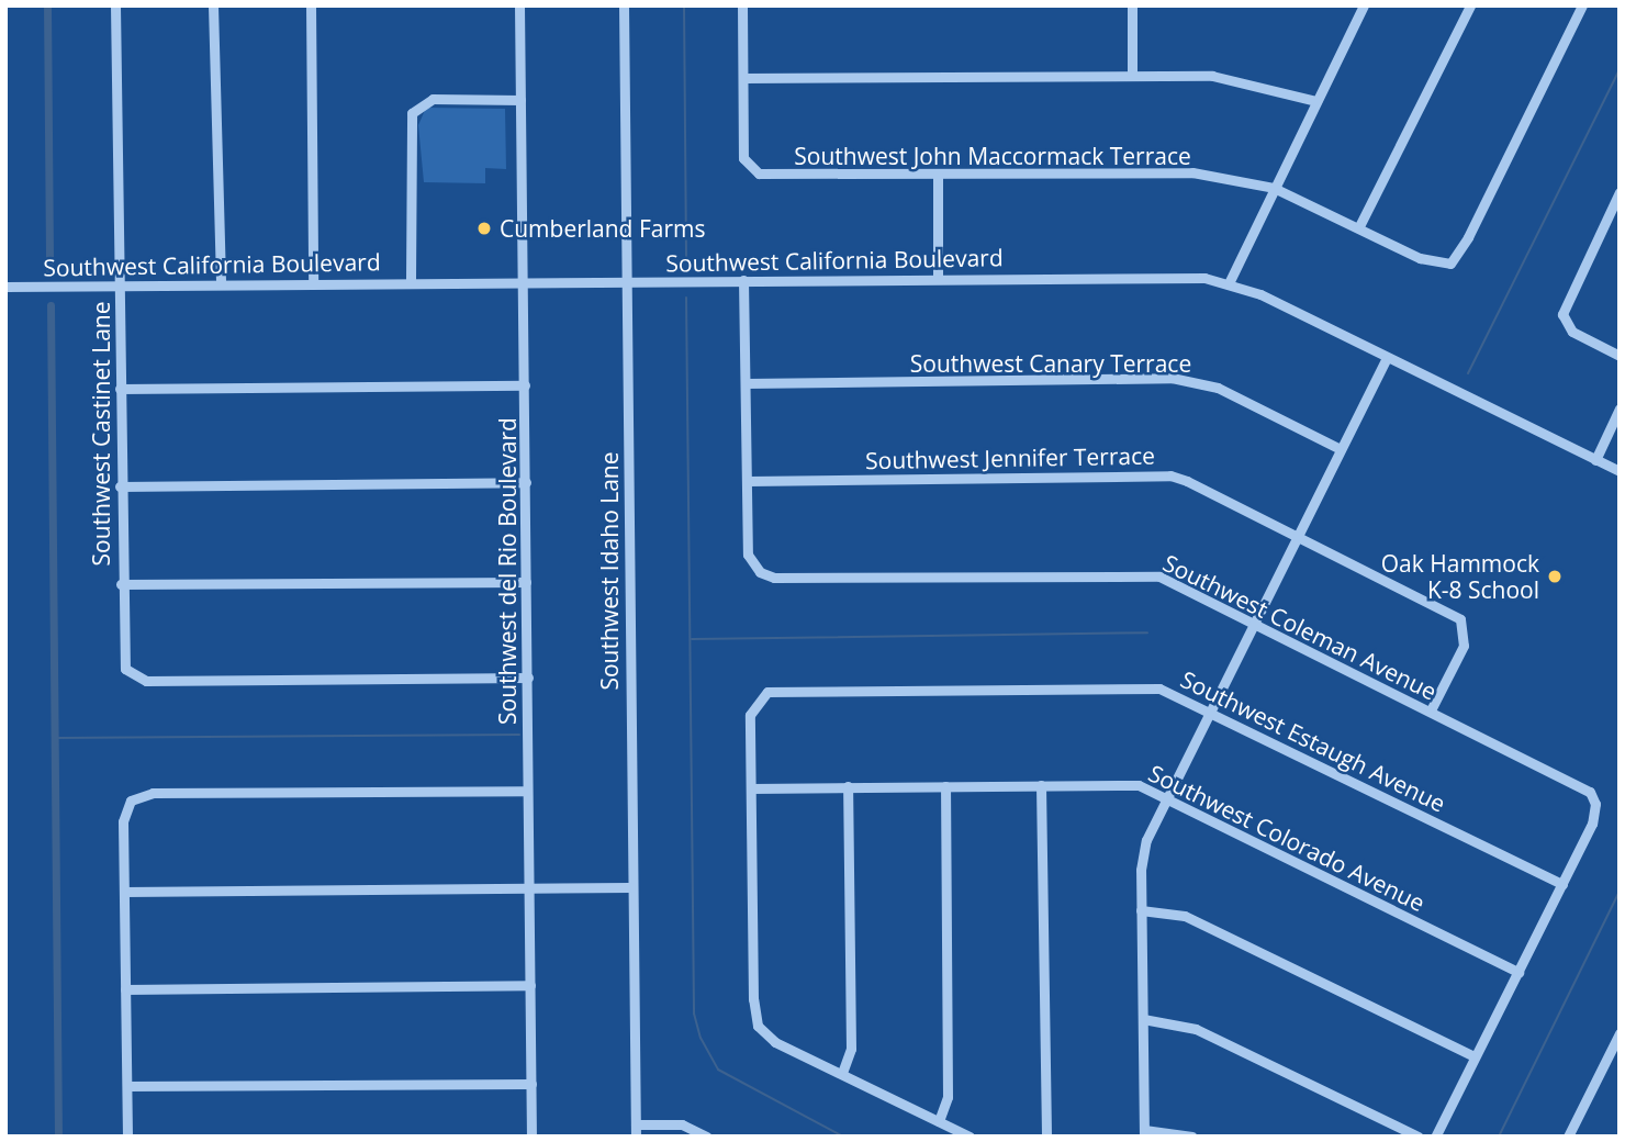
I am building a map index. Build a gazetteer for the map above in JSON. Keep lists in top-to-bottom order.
{
  "streets": {
    "street": [
      "Southwest John Maccormack Terrace",
      "Southwest California Boulevard",
      "Southwest Canary Terrace",
      "Southwest Castinet Lane",
      "Southwest Jennifer Terrace",
      "Southwest del Rio Boulevard",
      "Southwest Idaho Lane",
      "Southwest Coleman Avenue",
      "Southwest Estaugh Avenue",
      "Southwest Colorado Avenue"
    ]
  },
  "crossings": [
    ["Southwest California Boulevard", "Southwest Castinet Lane"],
    ["Southwest California Boulevard", "Southwest del Rio Boulevard"],
    ["Southwest California Boulevard", "Southwest Idaho Lane"],
    ["Southwest Castinet Lane", "Southwest del Rio Boulevard"],
    ["Southwest Jennifer Terrace", "Southwest Coleman Avenue"],
    ["Southwest Coleman Avenue", "Southwest Estaugh Avenue"],
    ["Southwest Estaugh Avenue", "Southwest Colorado Avenue"]
  ],
  "places": ["Cumberland Farms", "Oak Hammock K-8 School"]
}
